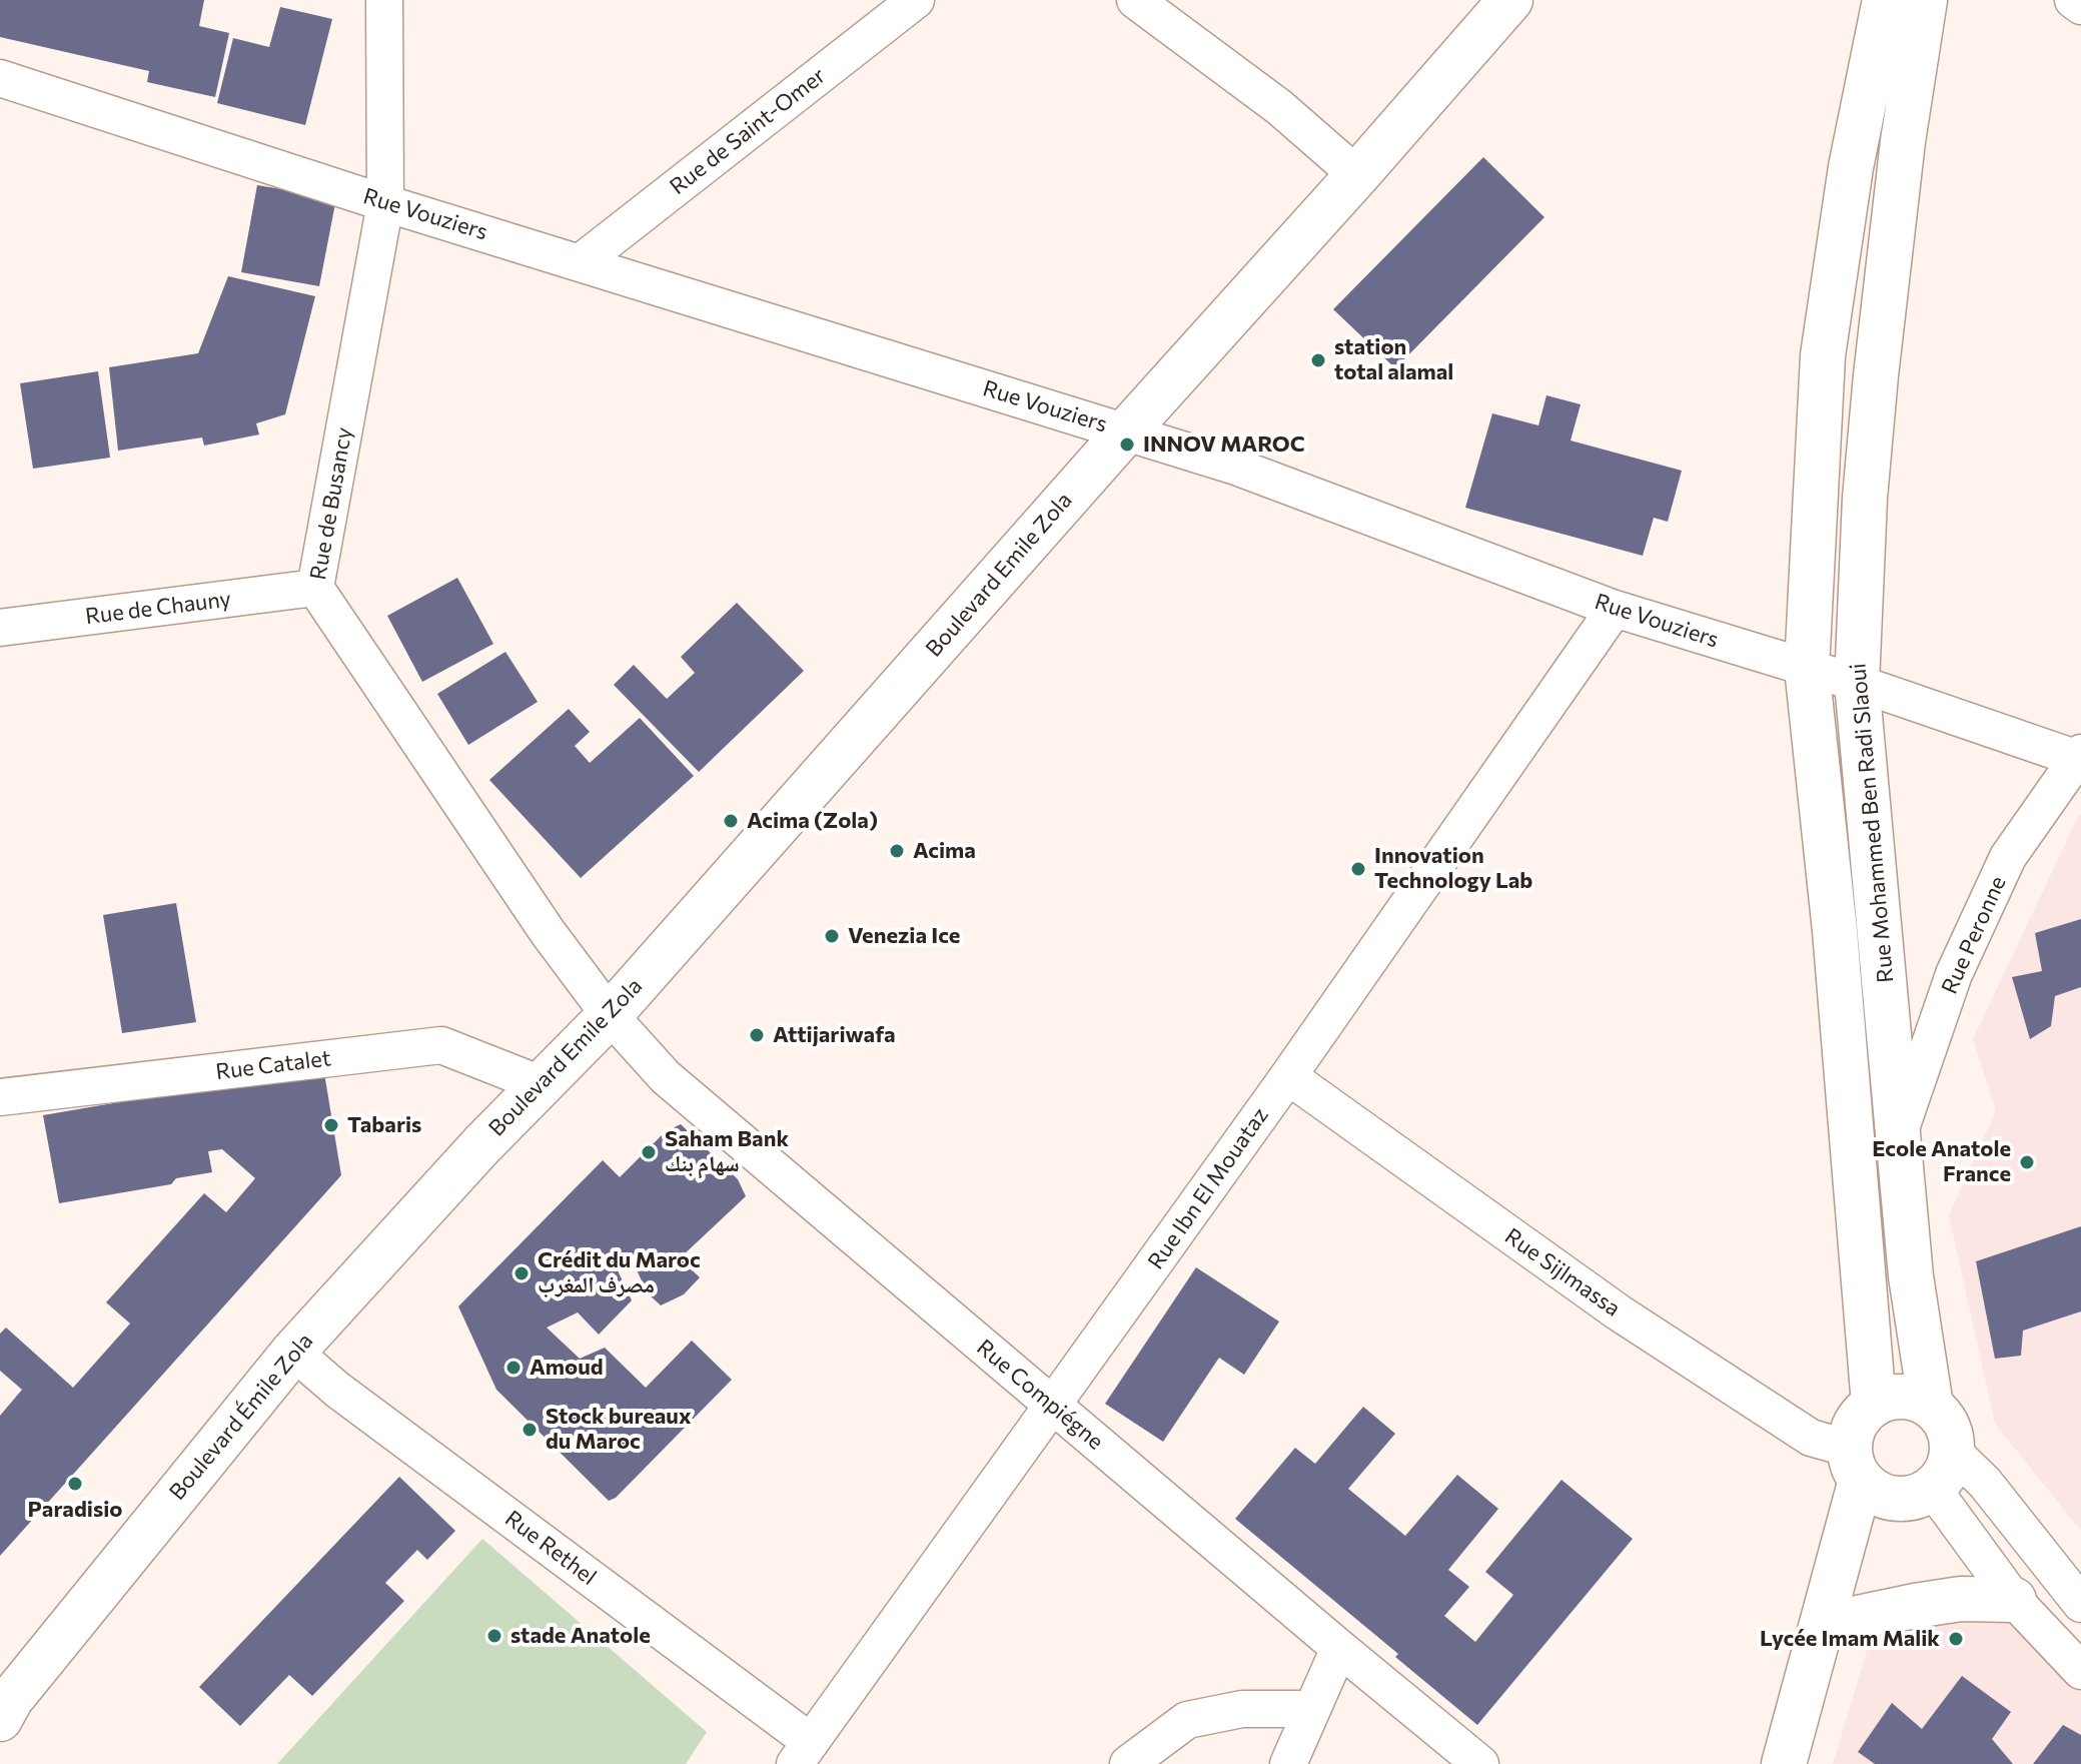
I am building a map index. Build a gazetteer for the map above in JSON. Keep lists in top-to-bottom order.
{
  "streets": {
    "street": [
      "Rue de Saint-Omer",
      "Rue Vouziers",
      "Rue de Busancy",
      "Boulevard Emile Zola",
      "Rue de Chauny",
      "Rue Mohammed Ben Radi Slaoui",
      "Rue Peronne",
      "Rue Catalet",
      "Rue Ibn El Mouataz",
      "Rue Sijlmassa",
      "Rue Compiégne",
      "Boulevard Émile Zola",
      "Rue Rethel"
    ]
  },
  "crossings": [
    ["Rue de Saint-Omer", "Rue Vouziers"],
    ["Rue Vouziers", "Rue de Busancy"],
    ["Rue Vouziers", "Boulevard Emile Zola"],
    ["Rue Vouziers", "Rue Mohammed Ben Radi Slaoui"],
    ["Rue Vouziers", "Rue Peronne"],
    ["Rue Vouziers", "Rue Ibn El Mouataz"],
    ["Rue de Busancy", "Boulevard Emile Zola"],
    ["Rue de Busancy", "Rue de Chauny"],
    ["Rue de Busancy", "Rue Compiégne"],
    ["Boulevard Emile Zola", "Rue Catalet"],
    ["Boulevard Emile Zola", "Rue Compiégne"],
    ["Boulevard Emile Zola", "Boulevard Émile Zola"],
    ["Rue Mohammed Ben Radi Slaoui", "Rue Peronne"],
    ["Rue Ibn El Mouataz", "Rue Sijlmassa"],
    ["Rue Ibn El Mouataz", "Rue Compiégne"],
    ["Rue Ibn El Mouataz", "Rue Rethel"],
    ["Boulevard Émile Zola", "Rue Rethel"]
  ],
  "places": [
    "station total alamal",
    "INNOV MAROC",
    "Acima (Zola)",
    "Acima",
    "Innovation Technology Lab",
    "Venezia Ice",
    "Attijariwafa",
    "Tabaris",
    "Saham Bank سهام بنك",
    "Ecole Anatole France",
    "Crédit du Maroc مصرف المغرب",
    "Amoud",
    "Stock bureaux du Maroc",
    "Paradisio",
    "stade Anatole",
    "Lycée Imam Malik"
  ]
}
